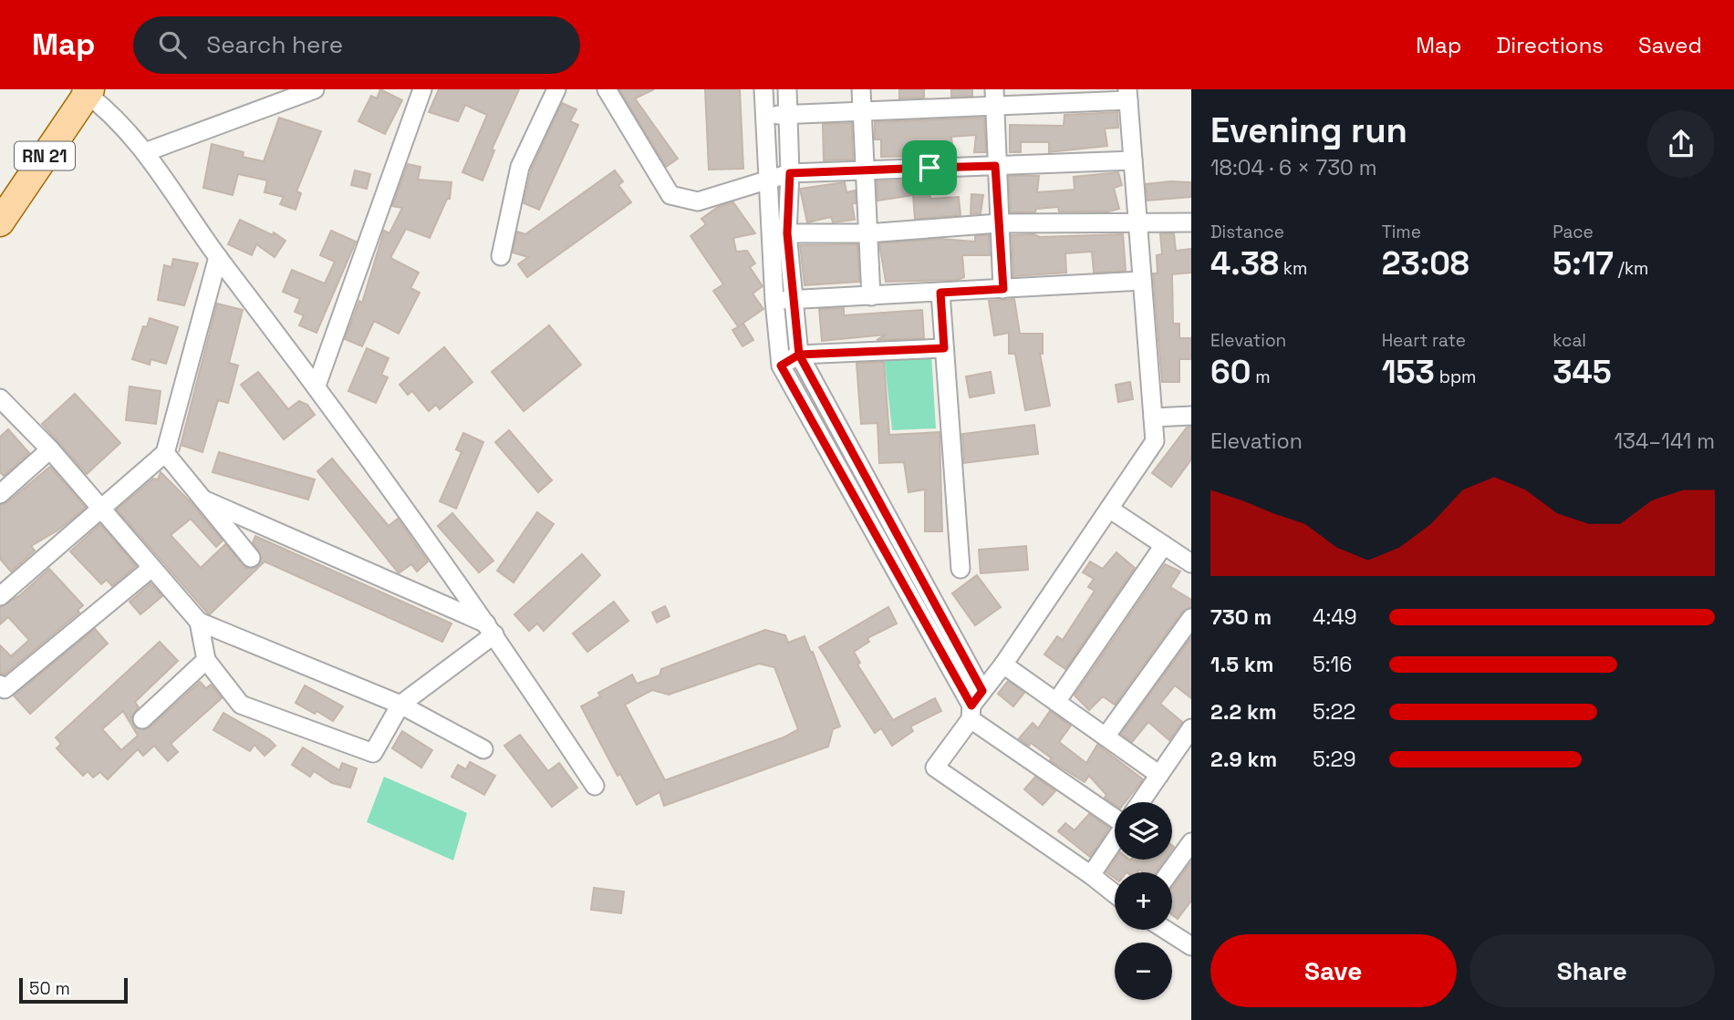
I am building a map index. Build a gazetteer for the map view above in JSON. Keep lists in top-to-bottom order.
{
  "streets": {
    "main road": ["RN 21"]
  },
  "scale_bar": "50 m",
  "page": {
    "header": "Map",
    "search": "Search here",
    "nav": ["Map", "Directions", "Saved"],
    "heading": ["Evening run", "18:04 · 6 × 730 m"],
    "stats": [
      ["Distance", "4.38 km"],
      ["Time", "23:08"],
      ["Pace", "5:17 /km"],
      ["Elevation", "60 m"],
      ["Heart rate", "153 bpm"],
      ["kcal", "345"]
    ],
    "chart": ["Elevation", "134–141 m"],
    "list": [
      {
        "name": "730 m",
        "note": "4:49"
      },
      {
        "name": "1.5 km",
        "note": "5:16"
      },
      {
        "name": "2.2 km",
        "note": "5:22"
      },
      {
        "name": "2.9 km",
        "note": "5:29"
      }
    ],
    "map_buttons": ["+", "−"],
    "buttons": ["Save", "Share"],
    "scale": "50 m"
  }
}
